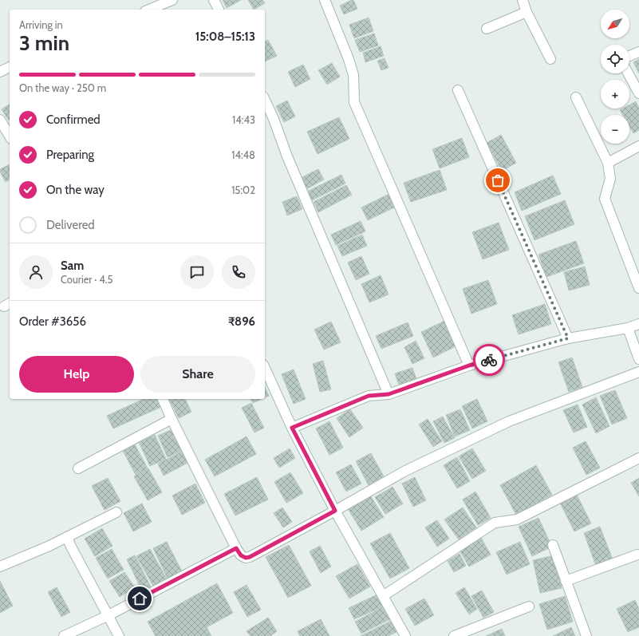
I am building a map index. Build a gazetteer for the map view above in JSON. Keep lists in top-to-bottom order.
{
  "north": "bottom left",
  "page": {
    "map_buttons": ["+", "−"],
    "heading": ["3 min", "Arriving in", "15:08–15:13"],
    "panel": [
      "Sam",
      "Courier · 4.5",
      "Order #3656",
      "₹896"
    ],
    "bar": "On the way · 250 m",
    "list": [
      ["Confirmed", "14:43"],
      ["Preparing", "14:48"],
      ["On the way", "15:02"],
      "Delivered"
    ],
    "buttons": ["Help", "Share"]
  }
}
